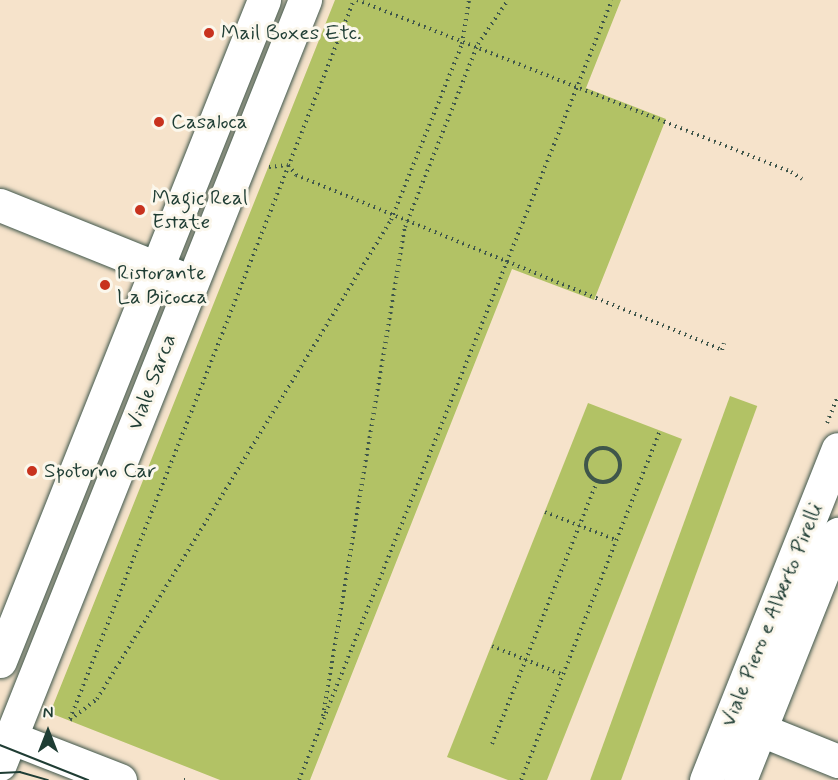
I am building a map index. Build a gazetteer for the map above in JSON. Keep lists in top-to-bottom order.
{
  "streets": {
    "street": ["Viale Sarca", "Viale Piero e Alberto Pirelli"]
  },
  "places": [
    "Mail Boxes Etc.",
    "Casaloca",
    "Magic Real Estate",
    "Ristorante La Bicocca",
    "Spotorno Car"
  ],
  "north": "top"
}
